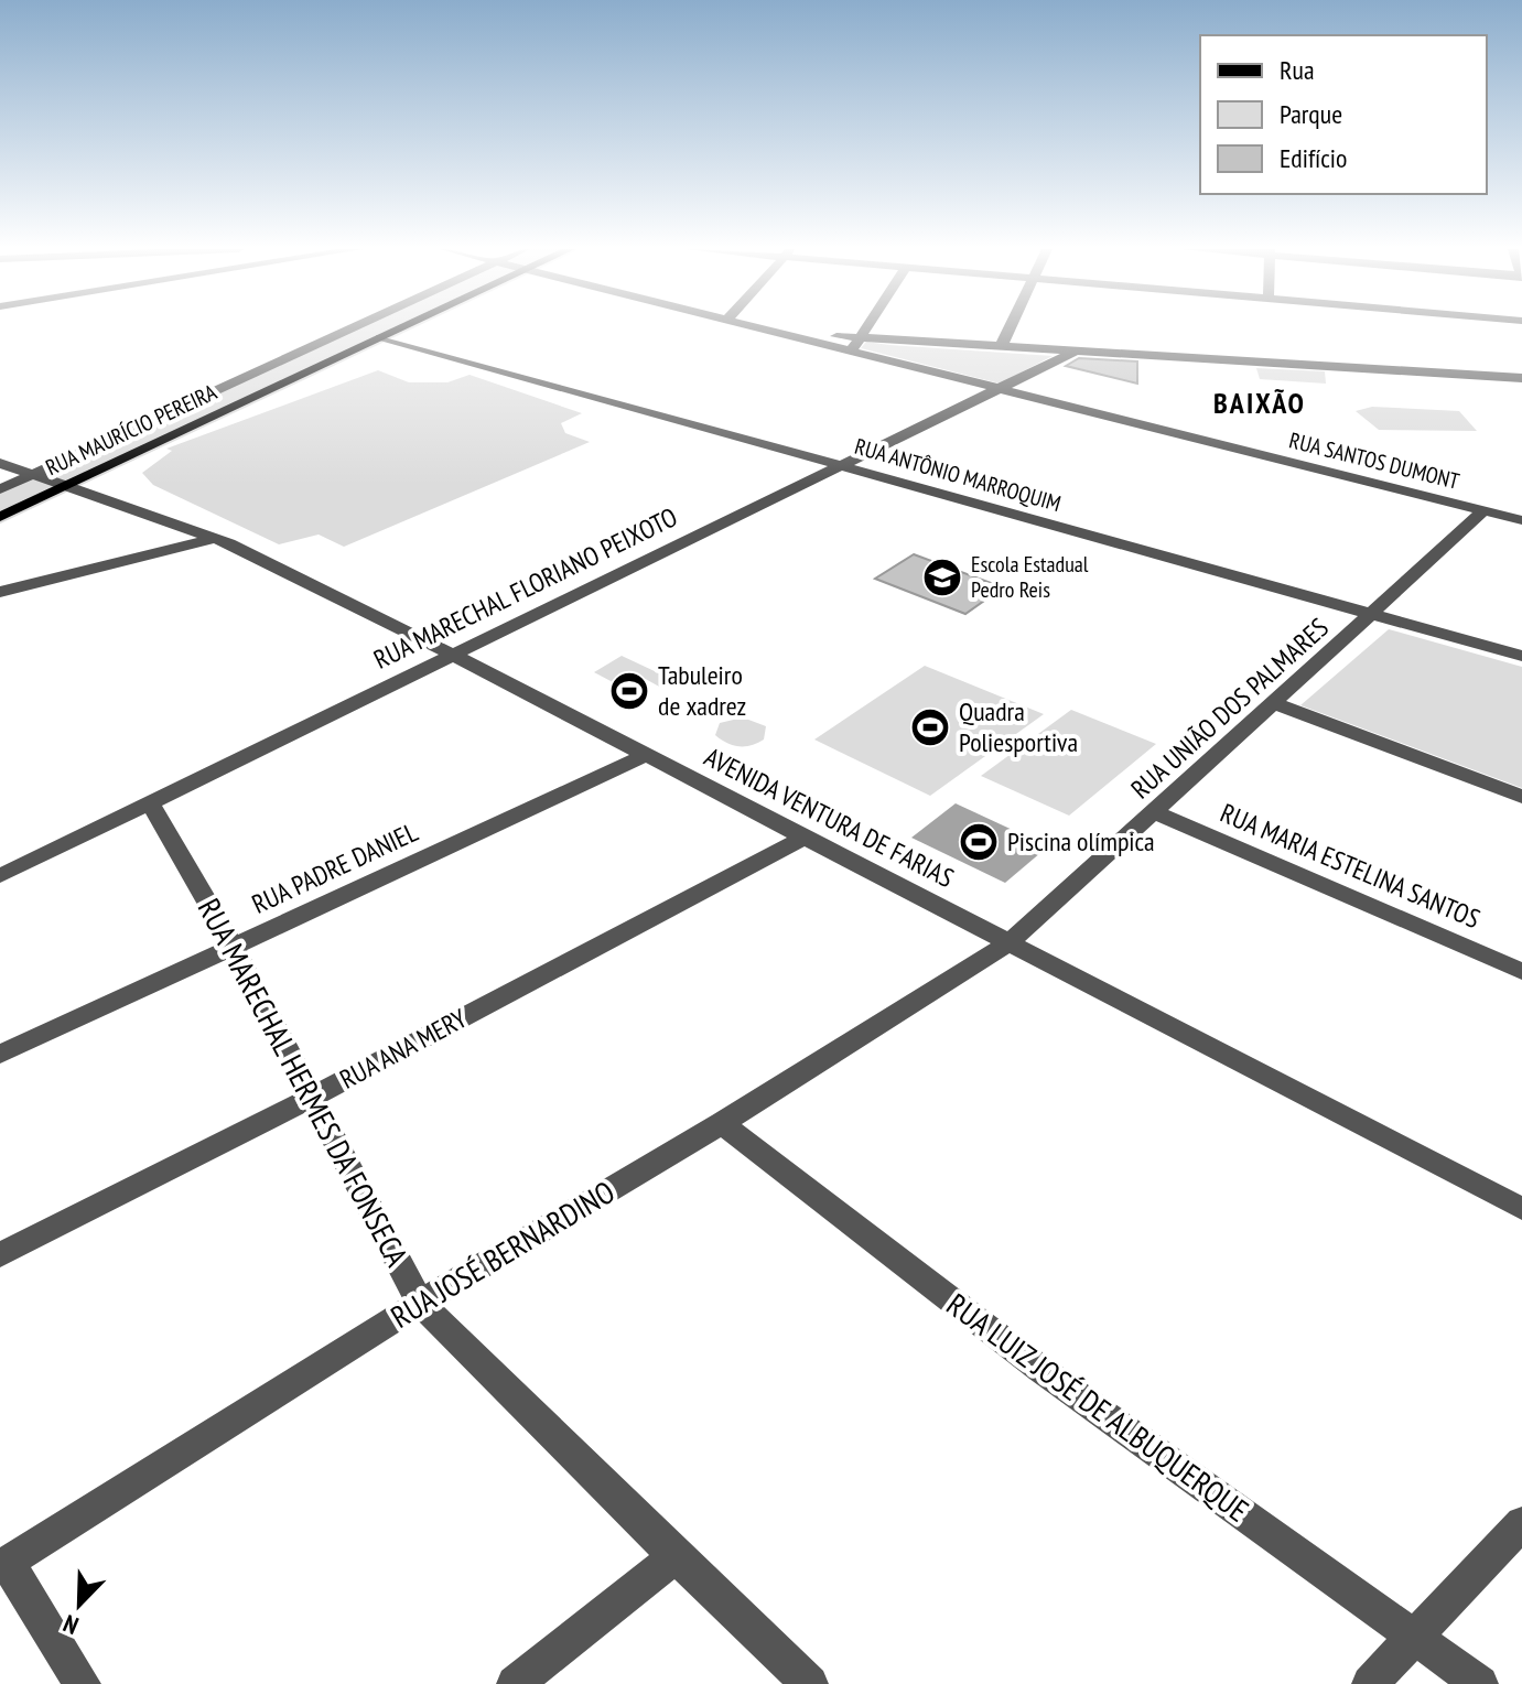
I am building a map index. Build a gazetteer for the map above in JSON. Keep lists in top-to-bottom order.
{
  "streets": {
    "main road": ["RUA MAURÍCIO PEREIRA"],
    "street": [
      "RUA SANTOS DUMONT",
      "RUA ANTÔNIO MARROQUIM",
      "RUA MARECHAL FLORIANO PEIXOTO",
      "RUA UNIÃO DOS PALMARES",
      "AVENIDA VENTURA DE FARIAS",
      "RUA MARIA ESTELINA SANTOS",
      "RUA PADRE DANIEL",
      "RUA ANA MERY",
      "RUA MARECHAL HERMES DA FONSECA",
      "RUA JOSÉ BERNARDINO",
      "RUA LUIZ JOSÉ DE ALBUQUERQUE"
    ]
  },
  "crossings": [
    ["RUA MAURÍCIO PEREIRA", "RUA ANTÔNIO MARROQUIM"],
    ["RUA MAURÍCIO PEREIRA", "AVENIDA VENTURA DE FARIAS"],
    ["RUA SANTOS DUMONT", "RUA MARECHAL FLORIANO PEIXOTO"],
    ["RUA SANTOS DUMONT", "RUA UNIÃO DOS PALMARES"],
    ["RUA ANTÔNIO MARROQUIM", "RUA MARECHAL FLORIANO PEIXOTO"],
    ["RUA ANTÔNIO MARROQUIM", "RUA UNIÃO DOS PALMARES"],
    ["RUA MARECHAL FLORIANO PEIXOTO", "AVENIDA VENTURA DE FARIAS"],
    ["RUA MARECHAL FLORIANO PEIXOTO", "RUA MARECHAL HERMES DA FONSECA"],
    ["RUA UNIÃO DOS PALMARES", "AVENIDA VENTURA DE FARIAS"],
    ["RUA UNIÃO DOS PALMARES", "RUA MARIA ESTELINA SANTOS"],
    ["RUA UNIÃO DOS PALMARES", "RUA JOSÉ BERNARDINO"],
    ["AVENIDA VENTURA DE FARIAS", "RUA PADRE DANIEL"],
    ["AVENIDA VENTURA DE FARIAS", "RUA ANA MERY"],
    ["AVENIDA VENTURA DE FARIAS", "RUA JOSÉ BERNARDINO"],
    ["RUA PADRE DANIEL", "RUA MARECHAL HERMES DA FONSECA"],
    ["RUA ANA MERY", "RUA MARECHAL HERMES DA FONSECA"],
    ["RUA MARECHAL HERMES DA FONSECA", "RUA JOSÉ BERNARDINO"],
    ["RUA JOSÉ BERNARDINO", "RUA LUIZ JOSÉ DE ALBUQUERQUE"]
  ],
  "districts": ["BAIXÃO"],
  "places": {
    "school or university": ["Escola Estadual Pedro Reis"],
    "sports": ["Tabuleiro de xadrez", "Quadra Poliesportiva", "Piscina olímpica"]
  },
  "legend": ["Rua", "Parque", "Edifício"],
  "north": "bottom left"
}
